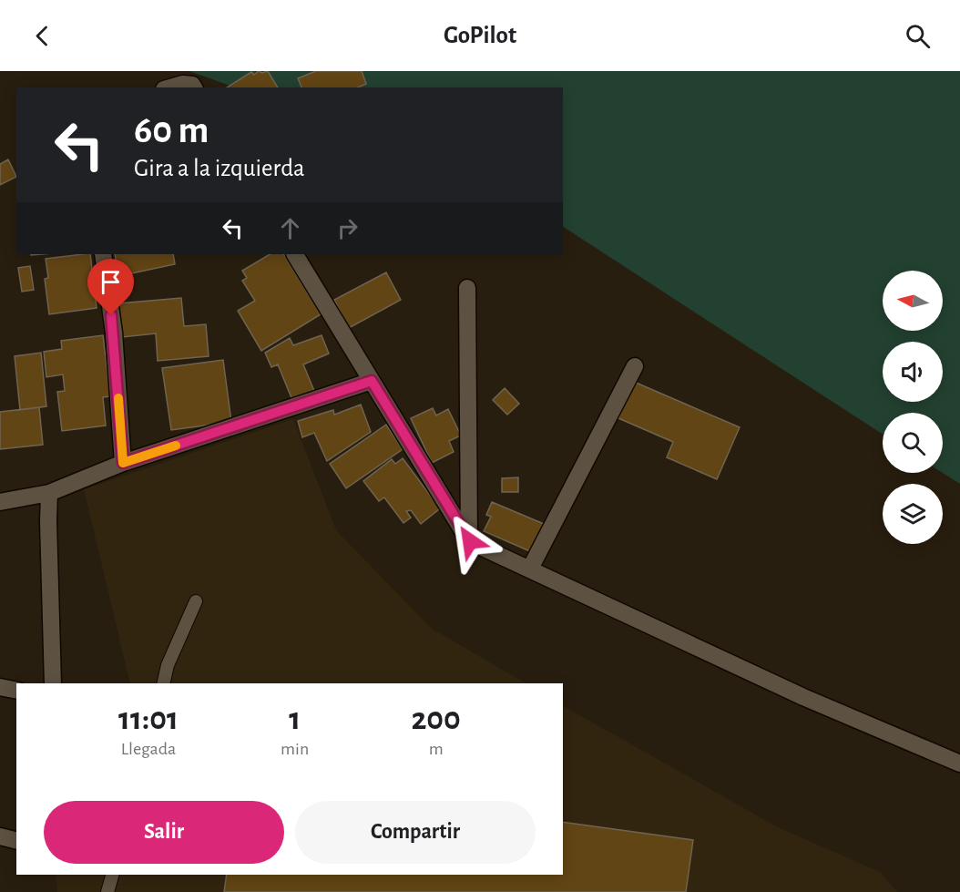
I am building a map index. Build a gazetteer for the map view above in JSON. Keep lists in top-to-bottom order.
{
  "north": "left",
  "page": {
    "header": "GoPilot",
    "turn": ["60 m", "Gira a la izquierda"],
    "eta": [
      "11:01",
      "Llegada",
      "1",
      "min",
      "200",
      "m"
    ],
    "buttons": ["Salir", "Compartir"]
  }
}
